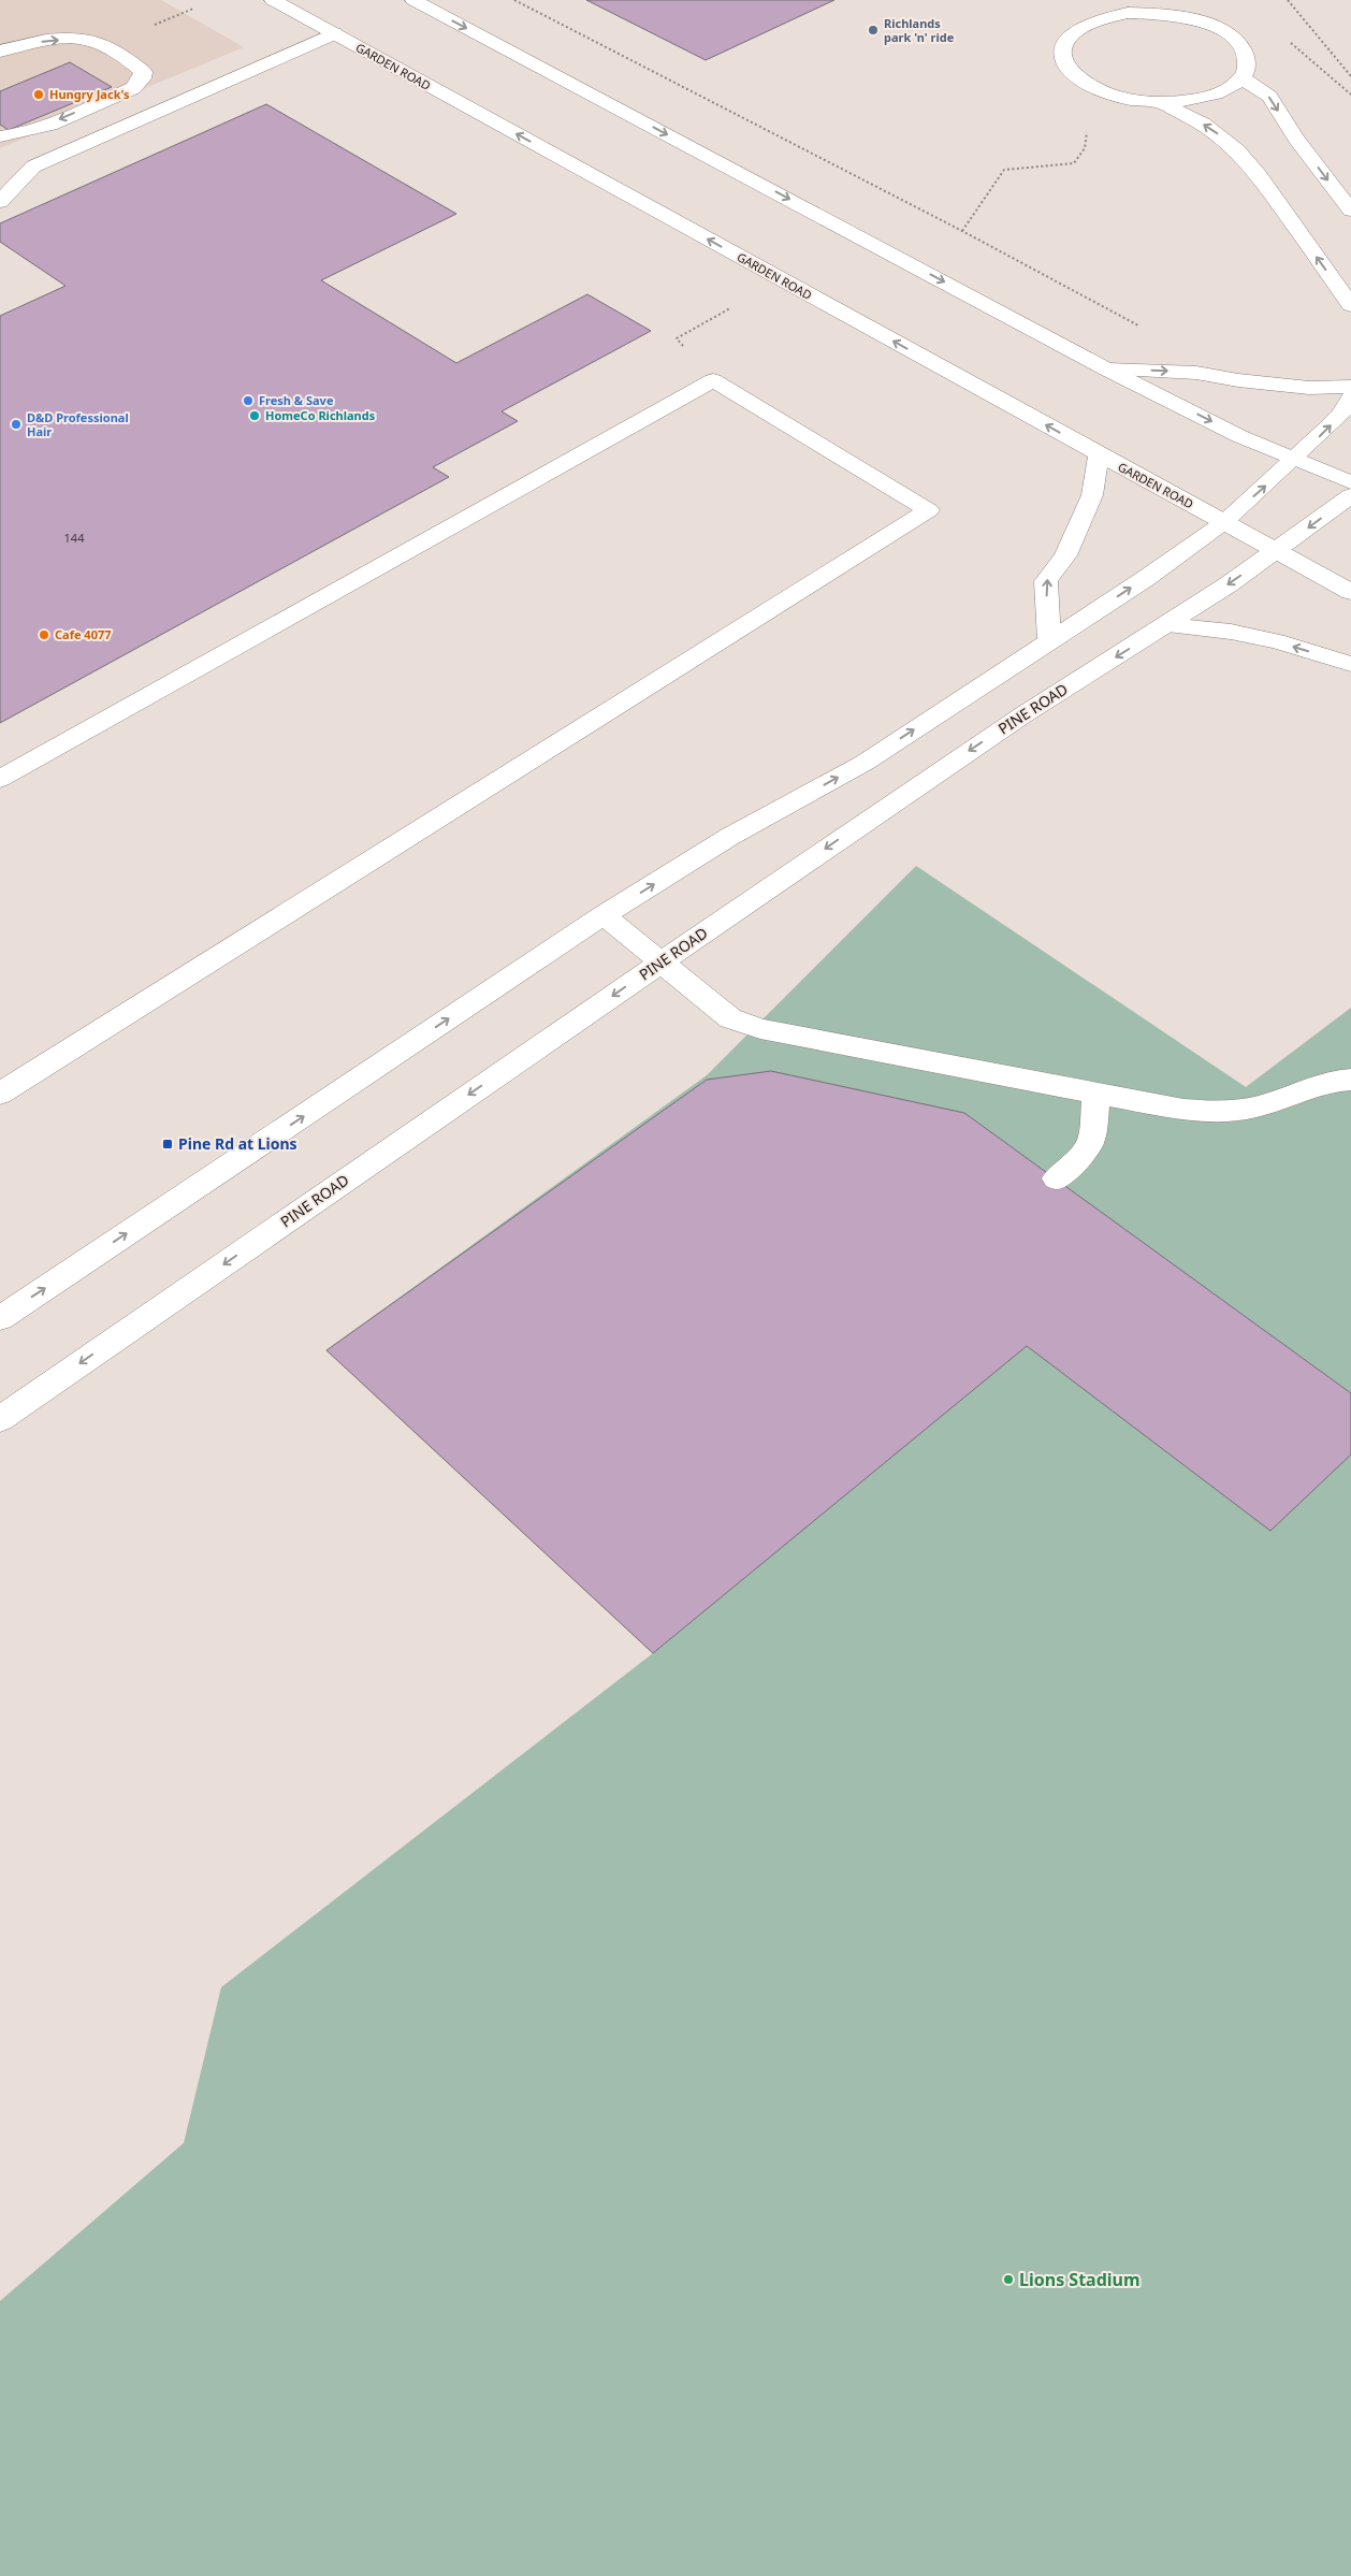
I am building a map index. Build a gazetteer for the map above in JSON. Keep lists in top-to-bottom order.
{
  "streets": {
    "main road": ["GARDEN ROAD", "PINE ROAD"]
  },
  "crossings": [
    ["GARDEN ROAD", "PINE ROAD"]
  ],
  "places": {
    "other": [
      "Richlands park 'n' ride",
      "Hungry Jack's",
      "Fresh & Save",
      "HomeCo Richlands",
      "D&D Professional Hair",
      "Cafe 4077",
      "Lions Stadium"
    ],
    "transit": ["Pine Rd at Lions"]
  },
  "house_numbers": ["144"]
}
